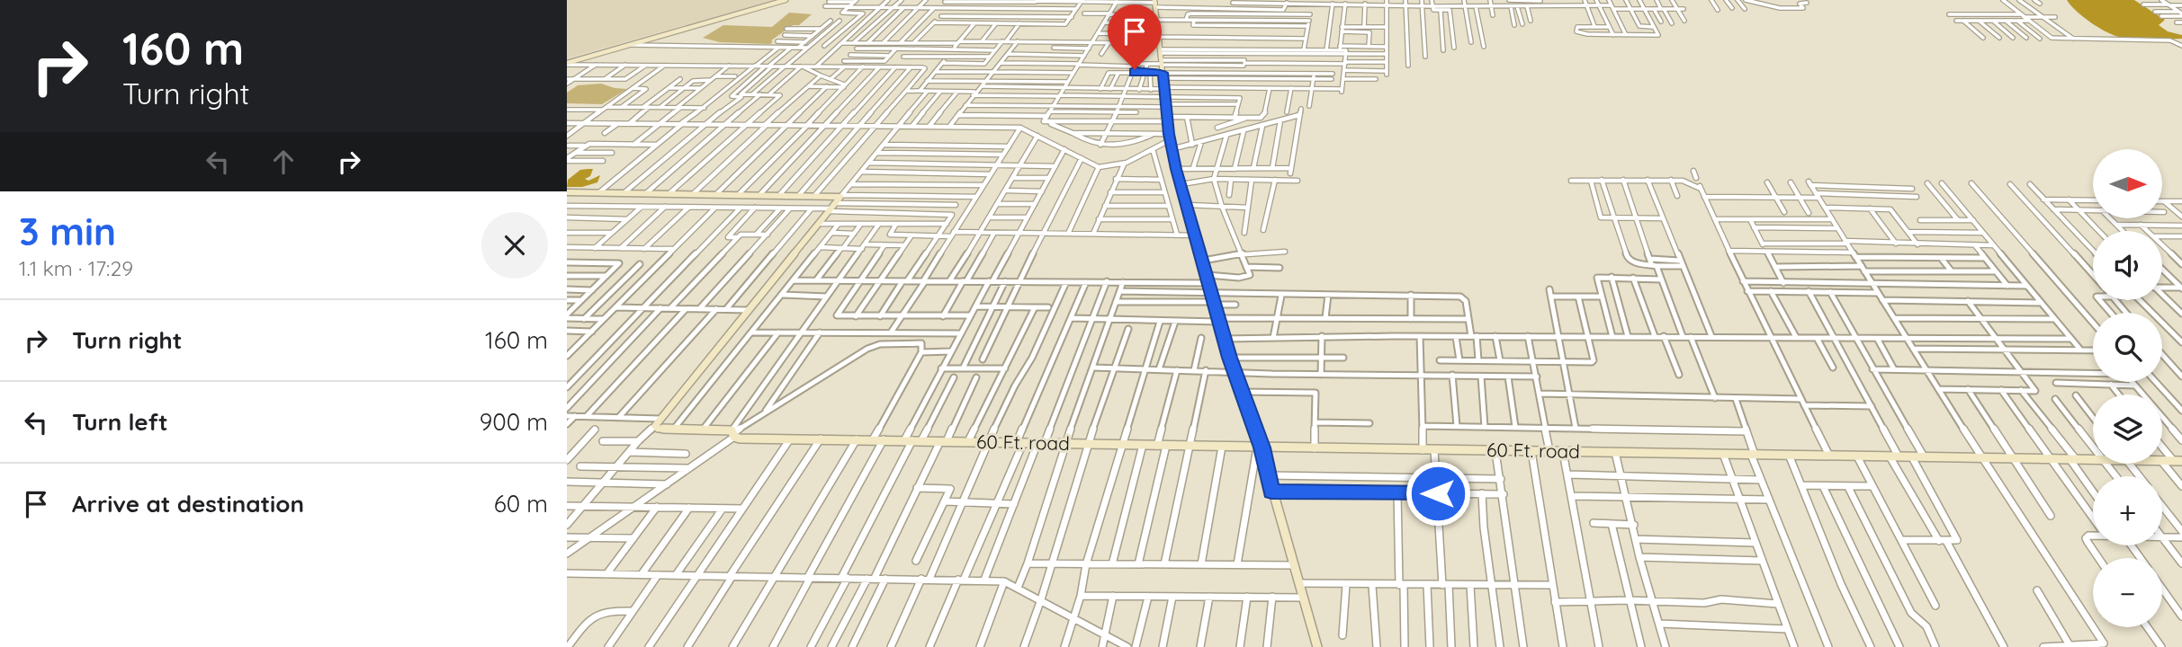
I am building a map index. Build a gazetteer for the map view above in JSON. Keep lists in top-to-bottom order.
{
  "streets": {
    "street": ["60 Ft. road"]
  },
  "north": "right",
  "page": {
    "turn": ["160 m", "Turn right"],
    "map_buttons": ["+", "−"],
    "heading": ["3 min", "1.1 km · 17:29"],
    "list": [
      {
        "name": "Turn right",
        "value": "160 m"
      },
      {
        "name": "Turn left",
        "value": "900 m"
      },
      {
        "name": "Arrive at destination",
        "value": "60 m"
      }
    ]
  }
}
